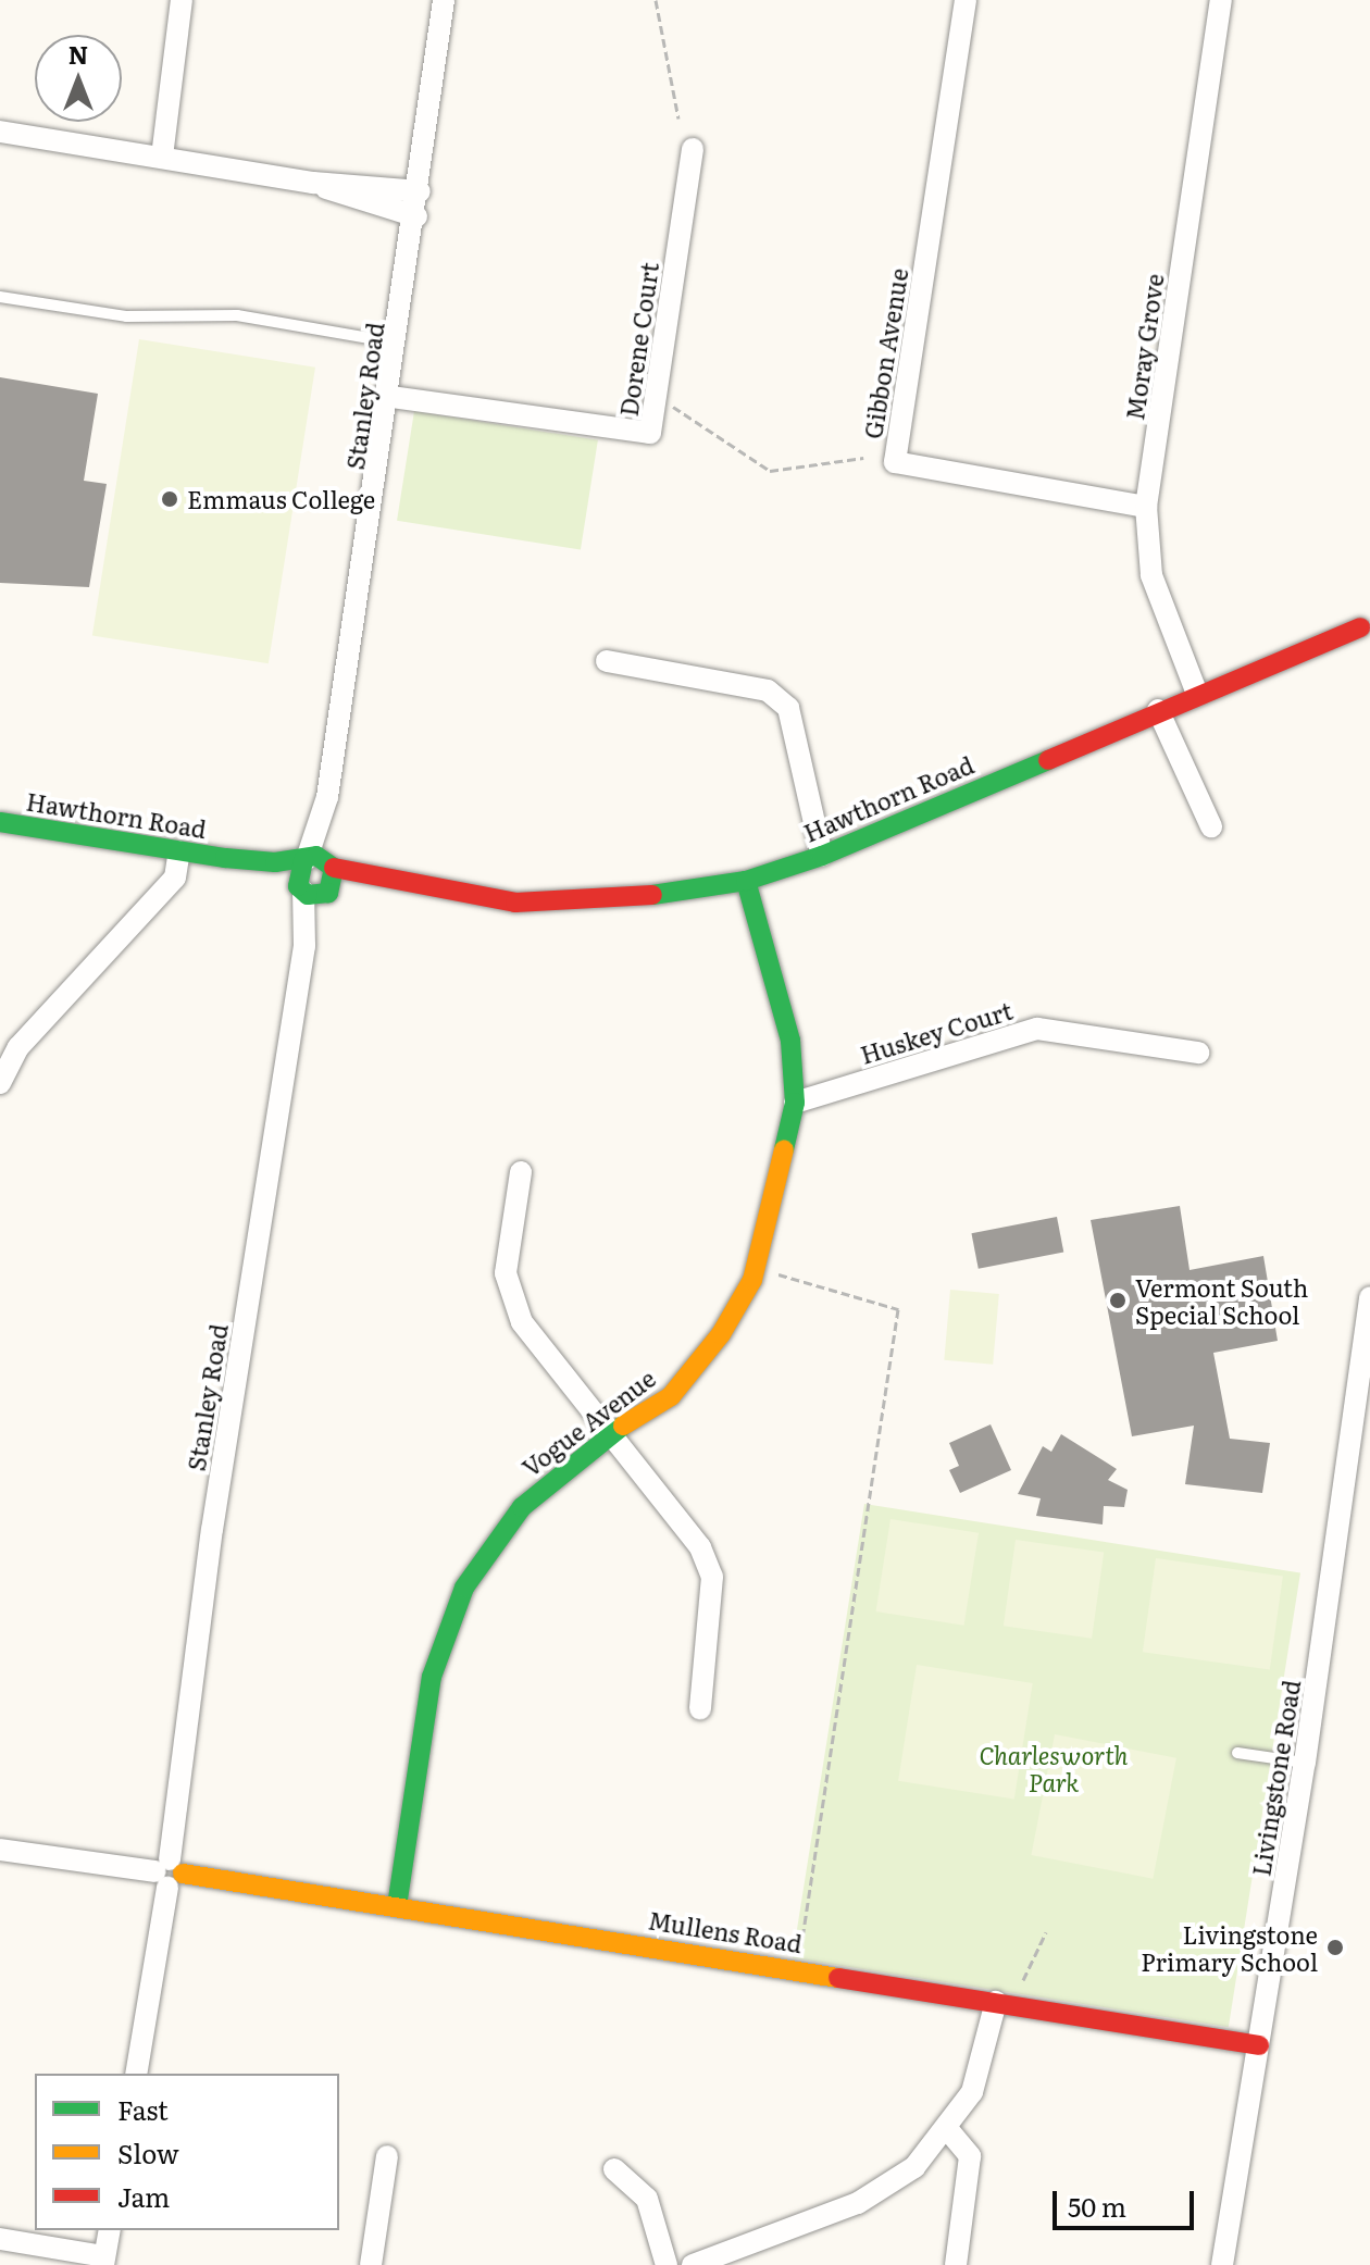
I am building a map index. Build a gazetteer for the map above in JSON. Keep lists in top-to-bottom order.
{
  "streets": {
    "street": [
      "Dorene Court",
      "Moray Grove",
      "Gibbon Avenue",
      "Stanley Road",
      "Hawthorn Road",
      "Huskey Court",
      "Vogue Avenue",
      "Livingstone Road",
      "Mullens Road"
    ]
  },
  "crossings": [
    ["Dorene Court", "Stanley Road"],
    ["Moray Grove", "Gibbon Avenue"],
    ["Moray Grove", "Hawthorn Road"],
    ["Stanley Road", "Hawthorn Road"],
    ["Stanley Road", "Mullens Road"],
    ["Hawthorn Road", "Vogue Avenue"],
    ["Huskey Court", "Vogue Avenue"],
    ["Vogue Avenue", "Mullens Road"],
    ["Livingstone Road", "Mullens Road"]
  ],
  "parks": ["Charlesworth Park"],
  "places": ["Emmaus College", "Vermont South Special School", "Livingstone Primary School"],
  "legend": ["Fast", "Slow", "Jam"],
  "scale_bar": "50 m",
  "north": "top"
}
